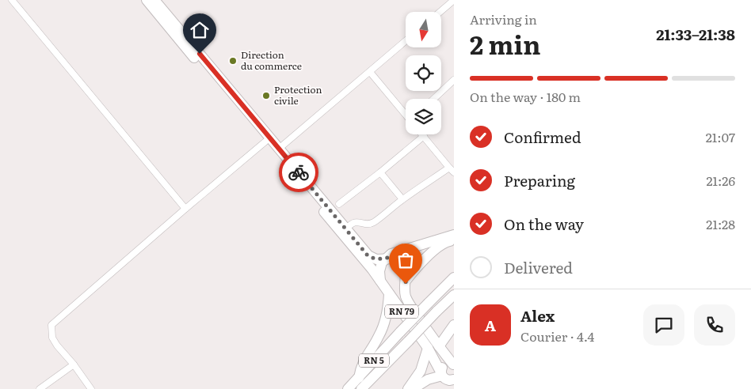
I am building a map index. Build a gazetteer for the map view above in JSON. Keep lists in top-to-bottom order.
{
  "streets": {
    "highway": ["RN 79", "RN 5"]
  },
  "places": ["Direction du commerce", "Protection civile"],
  "north": "bottom",
  "page": {
    "heading": ["2 min", "Arriving in", "21:33–21:38"],
    "panel": ["Alex", "Courier · 4.4"],
    "bar": "On the way · 180 m",
    "list": [
      ["Confirmed", "21:07"],
      ["Preparing", "21:26"],
      ["On the way", "21:28"],
      "Delivered"
    ],
    "round": "A"
  }
}
